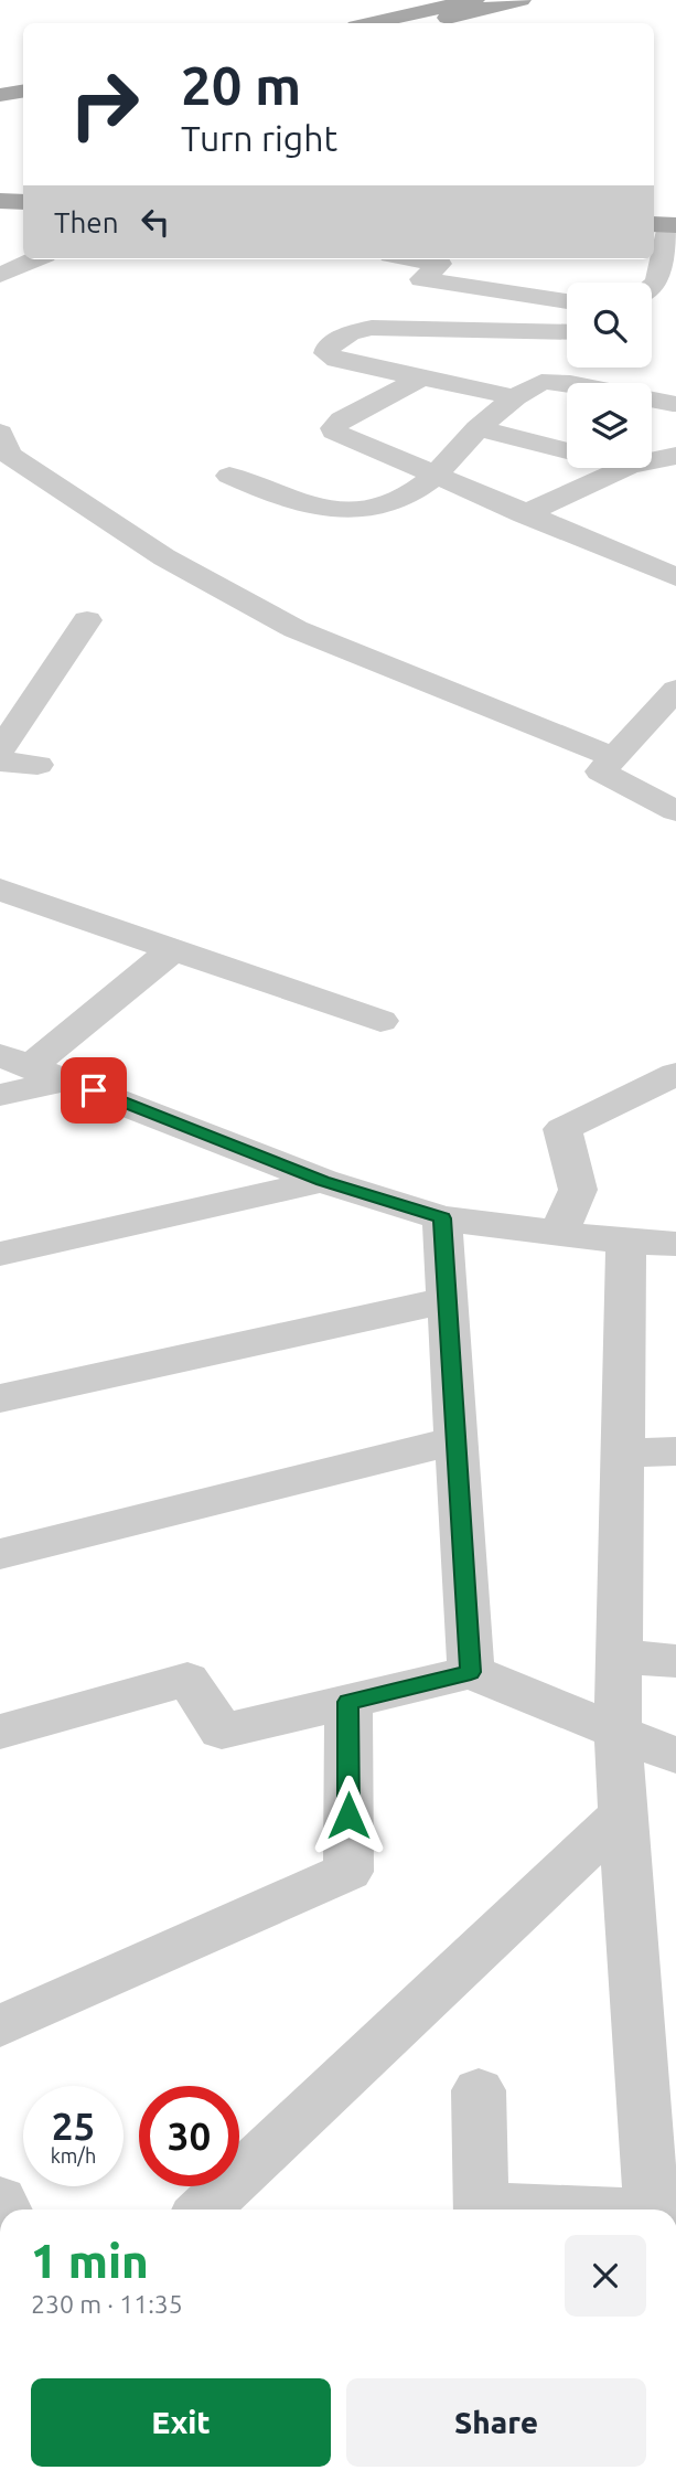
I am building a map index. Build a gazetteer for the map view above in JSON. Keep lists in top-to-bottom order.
{
  "page": {
    "turn": ["20 m", "Turn right"],
    "then": "Then",
    "speed": "25 km/h",
    "limit": "30",
    "heading": ["1 min", "230 m · 11:35"],
    "buttons": ["Exit", "Share"]
  }
}
